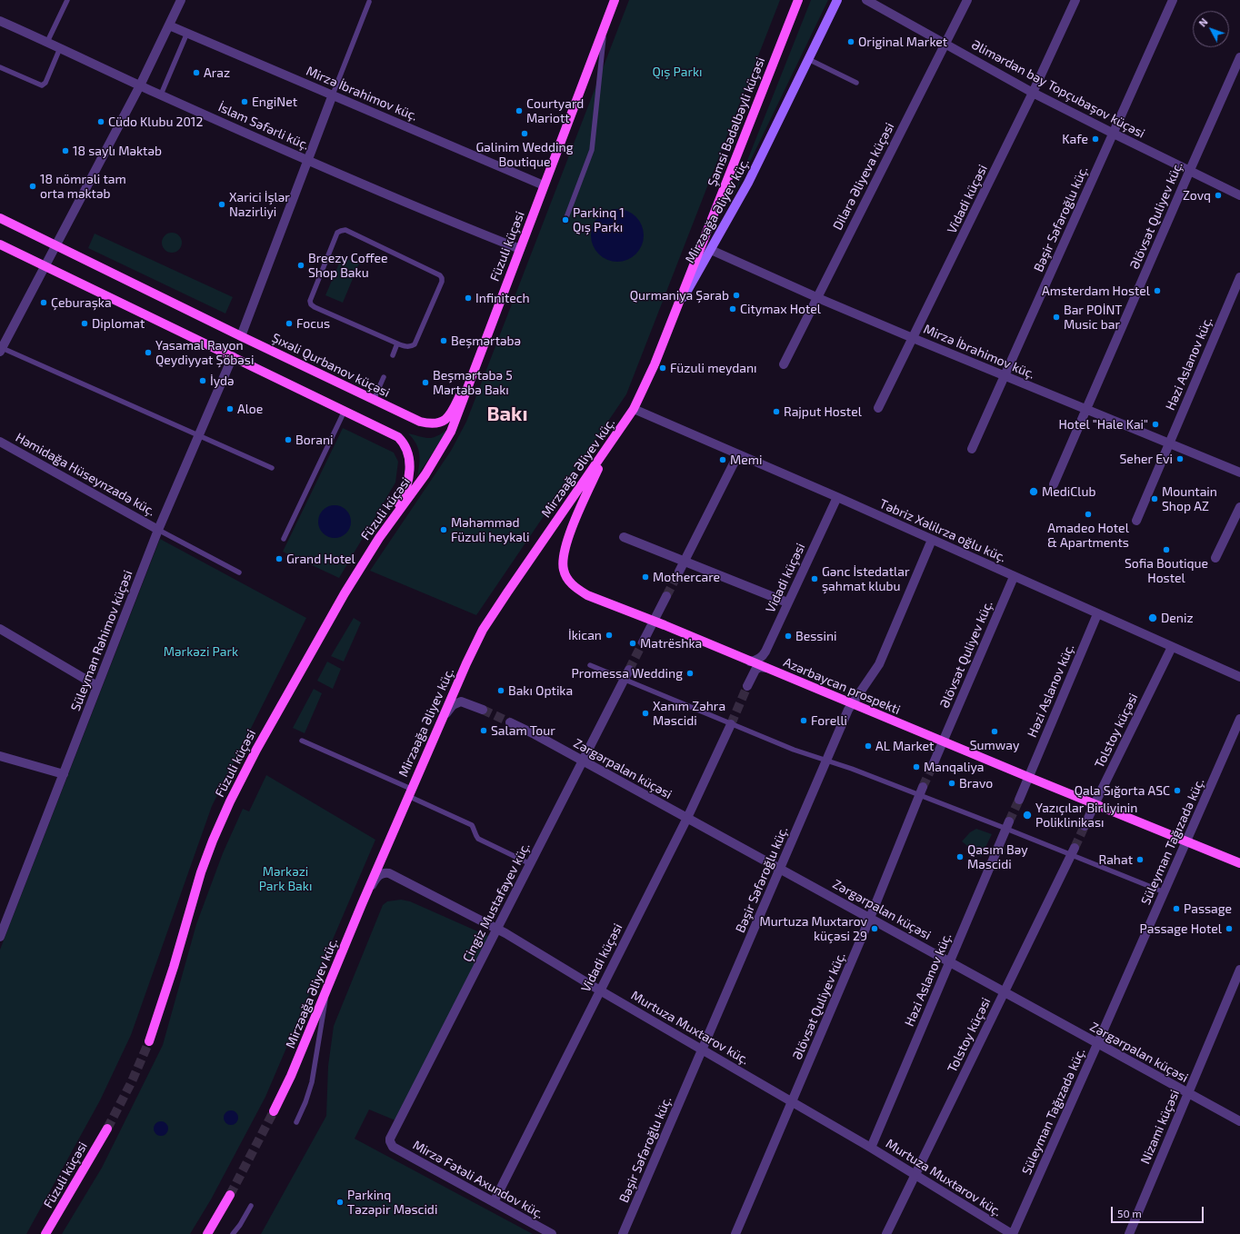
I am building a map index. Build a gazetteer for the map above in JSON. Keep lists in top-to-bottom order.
{
  "streets": {
    "main road": [
      "Şəmsi Bədəlbəyli küçəsi",
      "Mirzəağa Əliyev küç.",
      "Füzuli küçəsi",
      "Şıxəli Qurbanov küçəsi",
      "Azərbaycan prospekti"
    ],
    "street": [
      "Əlimərdan bəy Topçubaşov küçəsi",
      "Mirzə İbrahimov küç.",
      "İslam Səfərli küç.",
      "Dilarə Əliyeva küçəsi",
      "Vidadi küçəsi",
      "Əlövsət Quliyev küç.",
      "Bəşir Səfəroğlu küç.",
      "Həzi Aslanov küç.",
      "Həmidağa Hüseynzadə küç.",
      "Təbriz Xəlilrza oğlu küç.",
      "Süleyman Rəhimov küçəsi",
      "Tolstoy küçəsi",
      "Zərgərpalan küçəsi",
      "Süleyman Tağızadə küç.",
      "Çingiz Mustafayev küç.",
      "Murtuza Muxtarov küç.",
      "Nizami küçəsi",
      "Mirzə Fətəli Axundov küç."
    ]
  },
  "crossings": [
    ["Əlimərdan bəy Topçubaşov küçəsi", "Dilarə Əliyeva küçəsi"],
    ["Əlimərdan bəy Topçubaşov küçəsi", "Vidadi küçəsi"],
    ["Əlimərdan bəy Topçubaşov küçəsi", "Əlövsət Quliyev küç."],
    ["Əlimərdan bəy Topçubaşov küçəsi", "Bəşir Səfəroğlu küç."],
    ["Mirzə İbrahimov küç.", "Dilarə Əliyeva küçəsi"],
    ["Mirzə İbrahimov küç.", "Vidadi küçəsi"],
    ["Mirzə İbrahimov küç.", "Mirzəağa Əliyev küç."],
    ["Mirzə İbrahimov küç.", "Əlövsət Quliyev küç."],
    ["Mirzə İbrahimov küç.", "Bəşir Səfəroğlu küç."],
    ["Mirzə İbrahimov küç.", "Füzuli küçəsi"],
    ["Mirzə İbrahimov küç.", "Həzi Aslanov küç."],
    ["Şəmsi Bədəlbəyli küçəsi", "Mirzəağa Əliyev küç."],
    ["İslam Səfərli küç.", "Füzuli küçəsi"],
    ["Vidadi küçəsi", "Təbriz Xəlilrza oğlu küç."],
    ["Vidadi küçəsi", "Azərbaycan prospekti"],
    ["Vidadi küçəsi", "Zərgərpalan küçəsi"],
    ["Vidadi küçəsi", "Murtuza Muxtarov küç."],
    ["Vidadi küçəsi", "Mirzə Fətəli Axundov küç."],
    ["Mirzəağa Əliyev küç.", "Təbriz Xəlilrza oğlu küç."],
    ["Mirzəağa Əliyev küç.", "Azərbaycan prospekti"],
    ["Mirzəağa Əliyev küç.", "Murtuza Muxtarov küç."],
    ["Əlövsət Quliyev küç.", "Təbriz Xəlilrza oğlu küç."],
    ["Əlövsət Quliyev küç.", "Azərbaycan prospekti"],
    ["Əlövsət Quliyev küç.", "Zərgərpalan küçəsi"],
    ["Əlövsət Quliyev küç.", "Murtuza Muxtarov küç."],
    ["Bəşir Səfəroğlu küç.", "Təbriz Xəlilrza oğlu küç."],
    ["Bəşir Səfəroğlu küç.", "Azərbaycan prospekti"],
    ["Bəşir Səfəroğlu küç.", "Zərgərpalan küçəsi"],
    ["Bəşir Səfəroğlu küç.", "Murtuza Muxtarov küç."],
    ["Füzuli küçəsi", "Şıxəli Qurbanov küçəsi"],
    ["Həzi Aslanov küç.", "Təbriz Xəlilrza oğlu küç."],
    ["Həzi Aslanov küç.", "Azərbaycan prospekti"],
    ["Həzi Aslanov küç.", "Zərgərpalan küçəsi"],
    ["Həzi Aslanov küç.", "Murtuza Muxtarov küç."],
    ["Həmidağa Hüseynzadə küç.", "Süleyman Rəhimov küçəsi"],
    ["Təbriz Xəlilrza oğlu küç.", "Tolstoy küçəsi"],
    ["Azərbaycan prospekti", "Tolstoy küçəsi"],
    ["Azərbaycan prospekti", "Süleyman Tağızadə küç."],
    ["Tolstoy küçəsi", "Zərgərpalan küçəsi"],
    ["Tolstoy küçəsi", "Murtuza Muxtarov küç."],
    ["Zərgərpalan küçəsi", "Süleyman Tağızadə küç."],
    ["Zərgərpalan küçəsi", "Çingiz Mustafayev küç."],
    ["Zərgərpalan küçəsi", "Nizami küçəsi"],
    ["Süleyman Tağızadə küç.", "Murtuza Muxtarov küç."],
    ["Çingiz Mustafayev küç.", "Murtuza Muxtarov küç."],
    ["Çingiz Mustafayev küç.", "Mirzə Fətəli Axundov küç."]
  ],
  "districts": ["Bakı"],
  "parks": ["Qış Parkı", "Mərkəzi Park", "Mərkəzi Park Bakı"],
  "places": [
    "Original Market",
    "Araz",
    "EngiNet",
    "Courtyard Mariott",
    "Cüdo Klubu 2012",
    "Gəlinim Wedding Boutique",
    "Kafe",
    "18 saylı Məktəb",
    "18 nömrəli tam orta məktəb",
    "Zovq",
    "Xarici İşlər Nazirliyi",
    "Parkinq 1 Qış Parkı",
    "Breezy Coffee Shop Baku",
    "Amsterdam Hostel",
    "Qurmaniya Şərab",
    "Infinitech",
    "Çeburaşka",
    "Citymax Hotel",
    "Bar POİNT Music bar",
    "Diplomat",
    "Focus",
    "Beşmərtəbə",
    "Yasamal Rayon Qeydiyyat Şöbəsi",
    "Füzuli meydanı",
    "İydə",
    "Beşmərtəbə 5 Mərtəbə Bakı",
    "Aloe",
    "Rajput Hostel",
    "Hotel \"Hale Kai\"",
    "Borani",
    "Seher Evi",
    "Memi",
    "MediClub",
    "Mountain Shop AZ",
    "Amadeo Hotel & Apartments",
    "Məhəmməd Füzuli heykəli",
    "Sofia Boutique Hostel",
    "Grand Hotel",
    "Mothercare",
    "Gənc İstedatlar şahmat klubu",
    "Deniz",
    "İkican",
    "Bessini",
    "Matrëshka",
    "Promessa Wedding",
    "Bakı Optika",
    "Xanım Zəhra Məscidi",
    "Forelli",
    "Salam Tour",
    "Sumway",
    "AL Market",
    "Manqaliya",
    "Bravo",
    "Qala Sığorta ASC",
    "Yazıçılar Birliyinin Poliklinikası",
    "Qasım Bəy Məscidi",
    "Rahat",
    "Passage",
    "Murtuza Muxtarov küçəsi 29",
    "Passage Hotel",
    "Parkinq Təzəpir Məscidi"
  ],
  "scale_bar": "50 m",
  "north": "top left"
}
